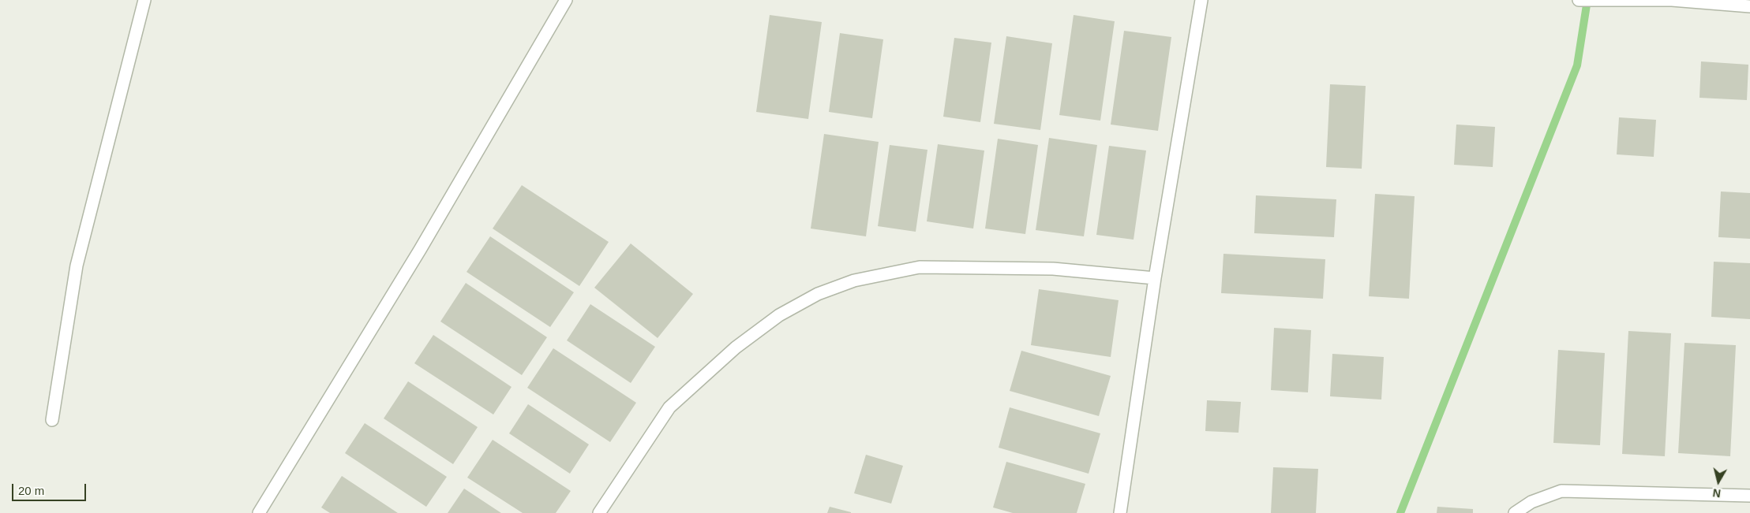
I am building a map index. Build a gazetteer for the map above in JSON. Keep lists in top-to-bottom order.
{
  "scale_bar": "20 m",
  "north": "bottom"
}
